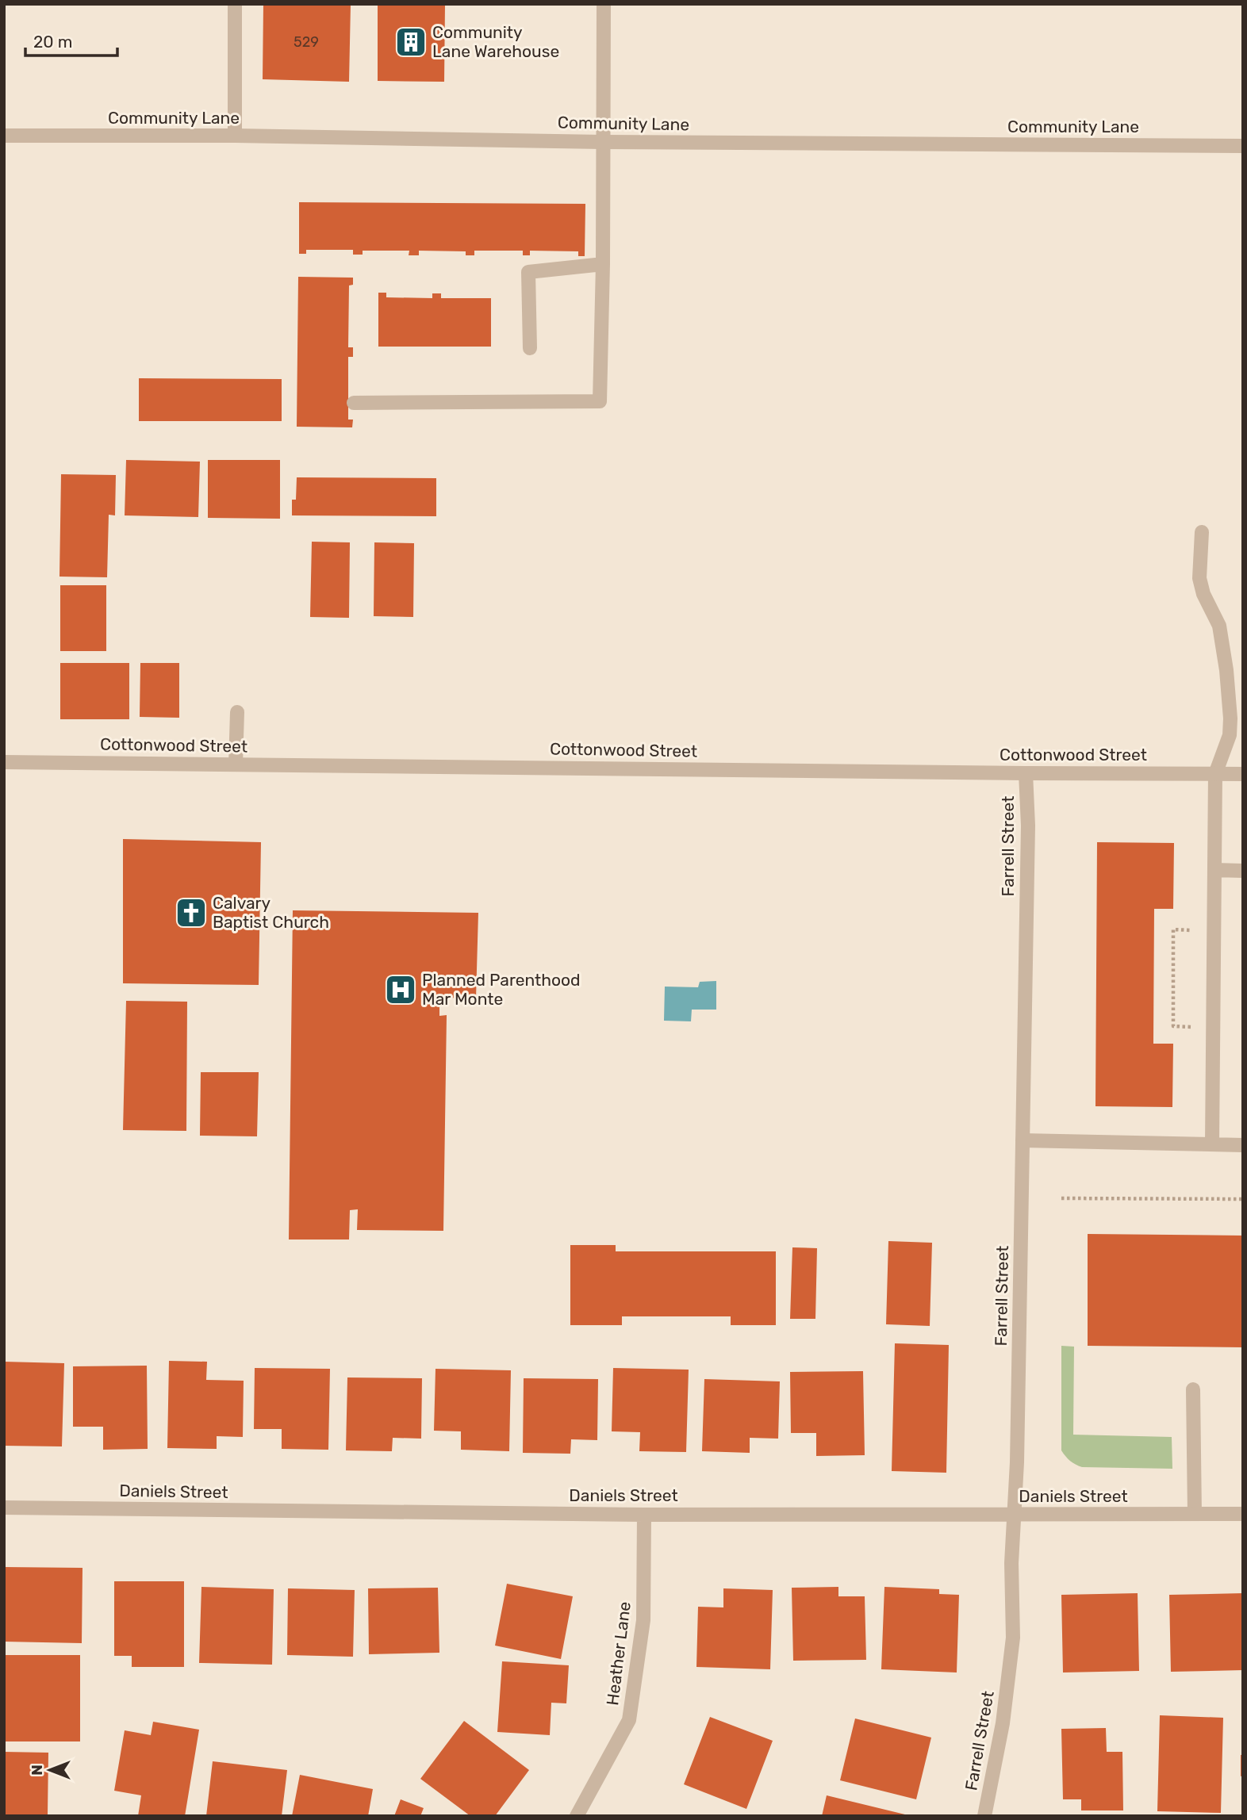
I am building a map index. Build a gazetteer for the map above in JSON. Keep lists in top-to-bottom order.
{
  "streets": {
    "street": [
      "Community Lane",
      "Cottonwood Street",
      "Farrell Street",
      "Daniels Street",
      "Heather Lane"
    ]
  },
  "crossings": [
    ["Cottonwood Street", "Farrell Street"],
    ["Farrell Street", "Daniels Street"],
    ["Daniels Street", "Heather Lane"]
  ],
  "places": {
    "building": ["Community Lane Warehouse"],
    "church": ["Calvary Baptist Church"],
    "hospital": ["Planned Parenthood Mar Monte"]
  },
  "house_numbers": ["529"],
  "scale_bar": "20 m",
  "north": "left"
}
